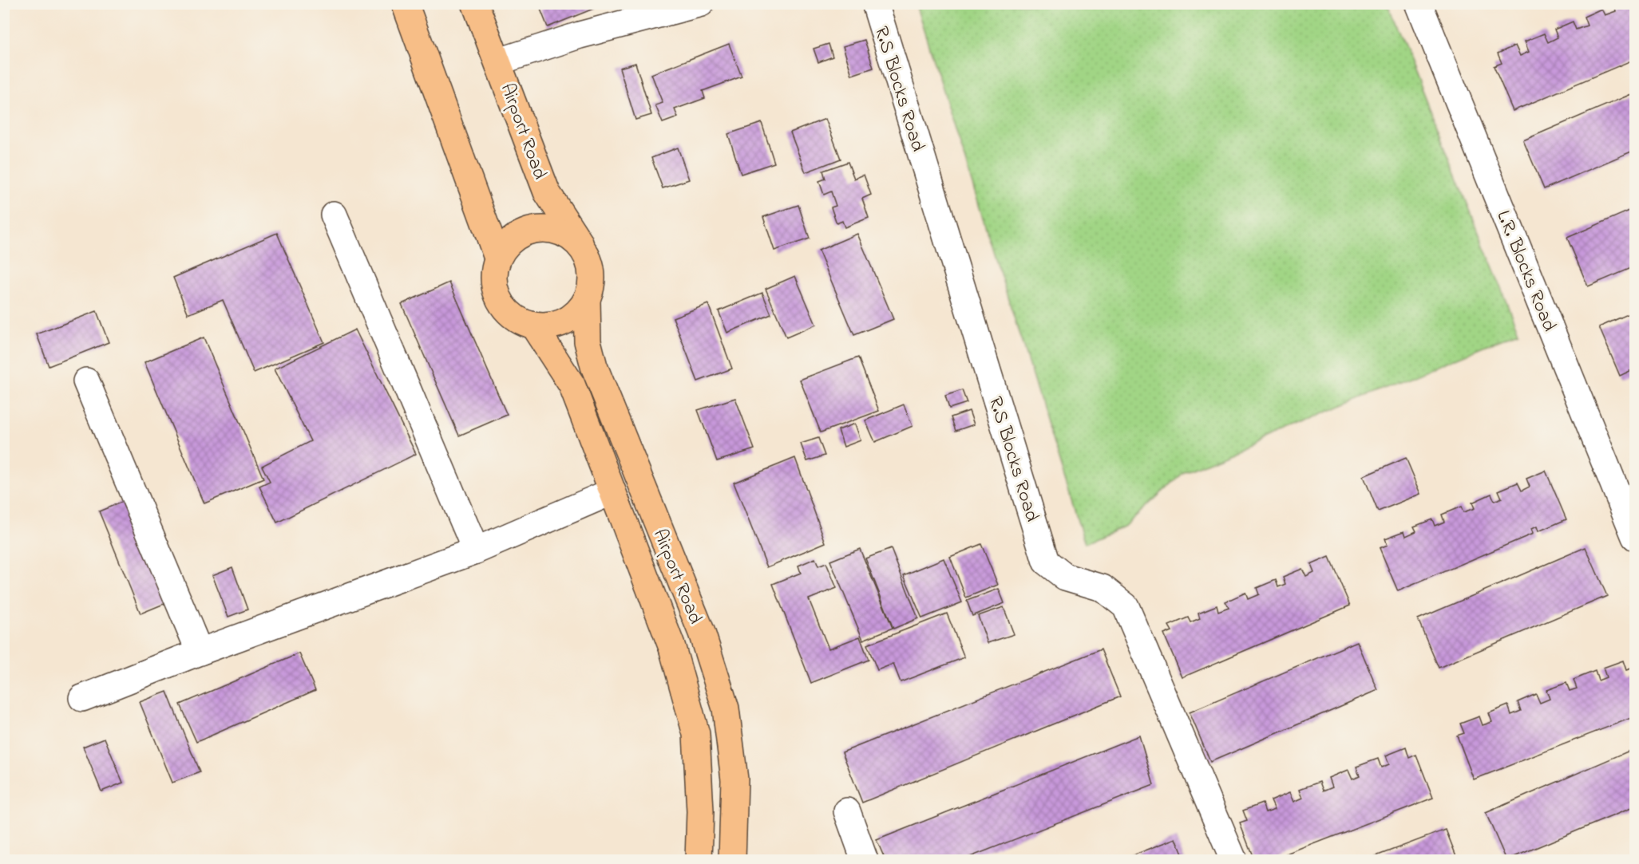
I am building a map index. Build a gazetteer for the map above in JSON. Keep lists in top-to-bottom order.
{
  "streets": {
    "main road": ["Airport Road"],
    "lane": ["R.S Blocks Road", "L.R. Blocks Road"]
  }
}
